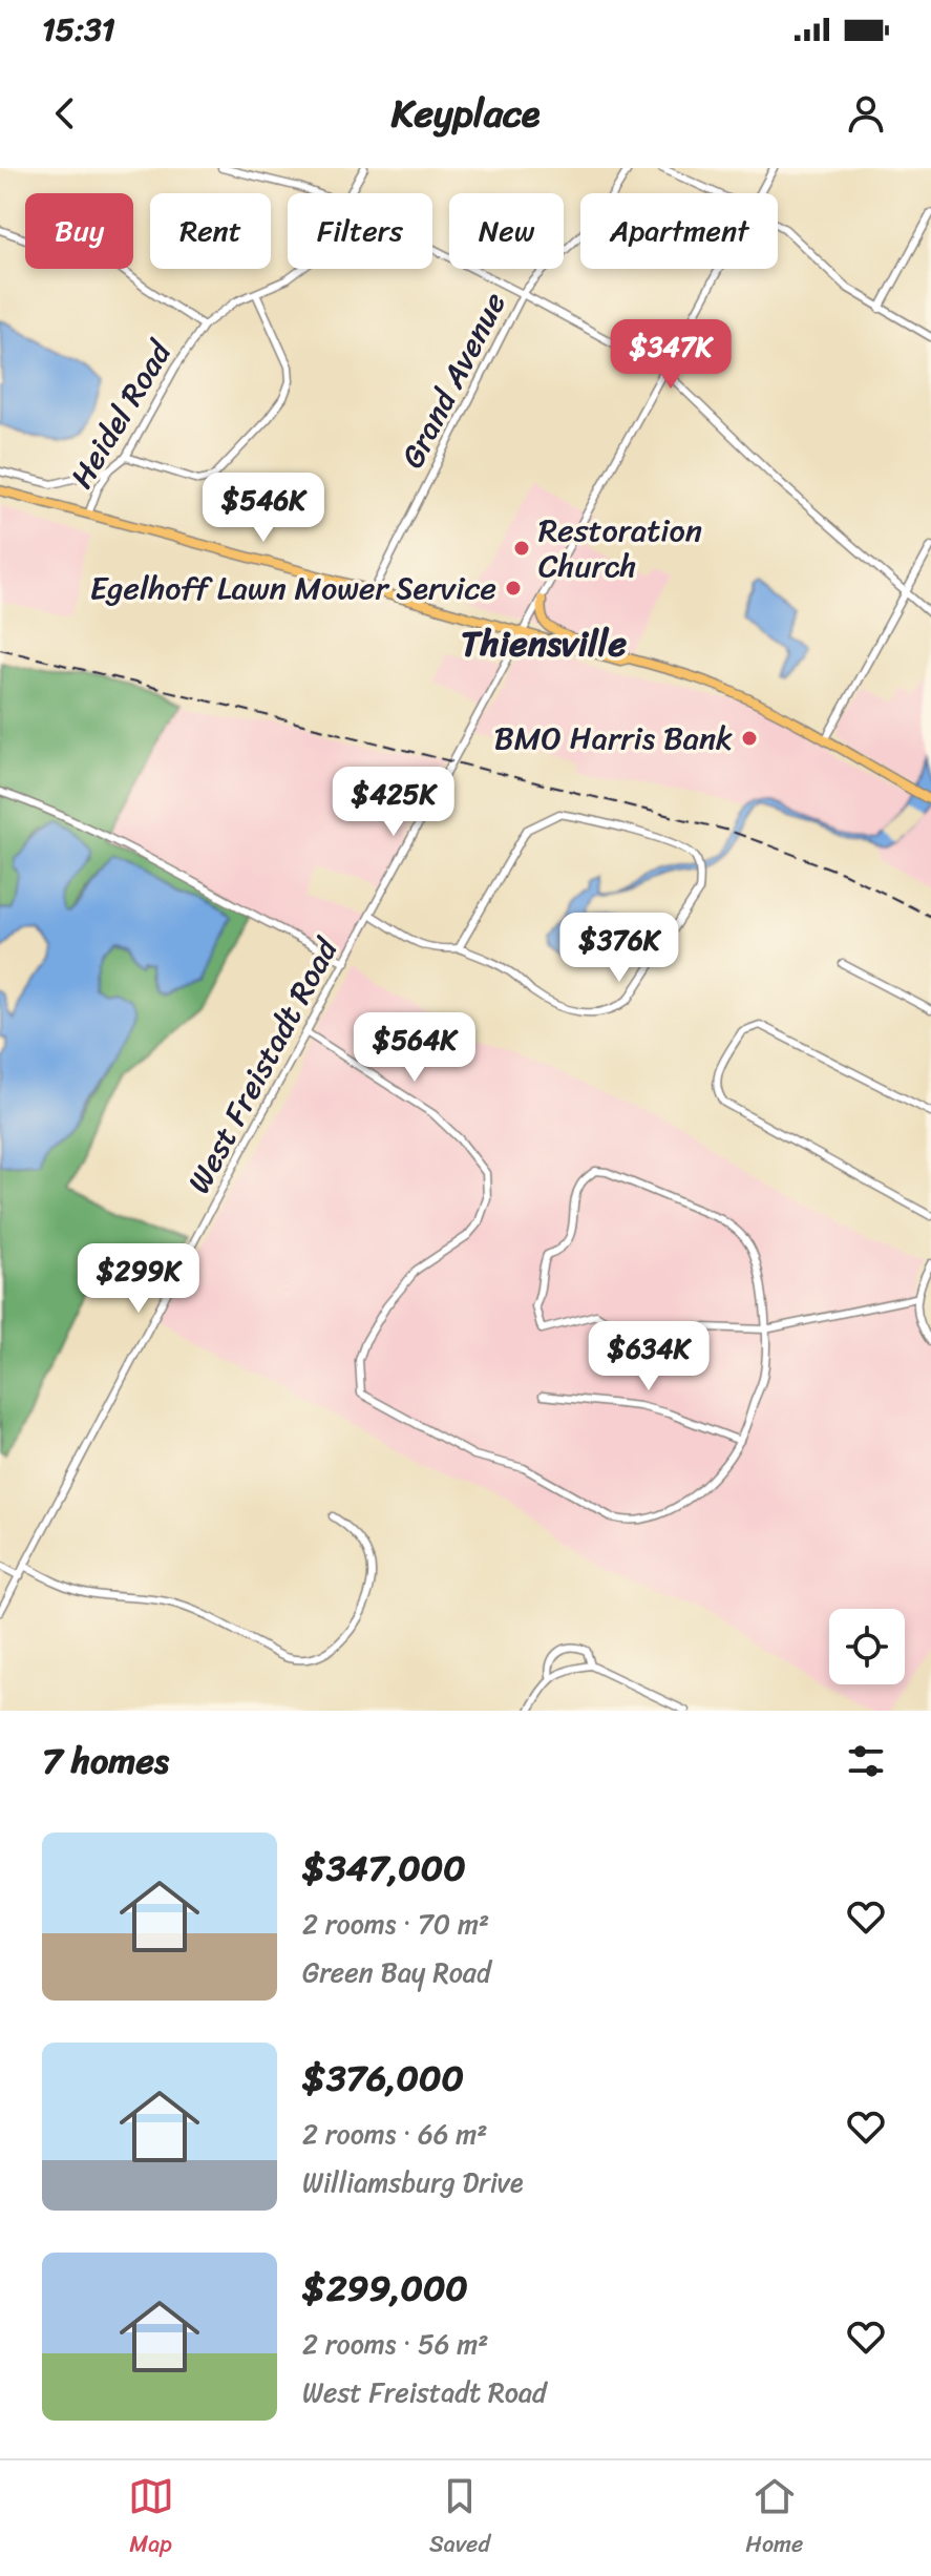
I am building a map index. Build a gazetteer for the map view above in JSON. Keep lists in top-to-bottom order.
{
  "streets": {
    "street": ["Grand Avenue", "Heidel Road", "West Freistadt Road"]
  },
  "districts": ["Thiensville"],
  "places": ["Restoration Church", "Egelhoff Lawn Mower Service", "BMO Harris Bank"],
  "page": {
    "status": "15:31",
    "header": "Keyplace",
    "chip": [
      "Buy",
      "Rent",
      "Filters",
      "New",
      "Apartment"
    ],
    "price": [
      "$347K",
      "$546K",
      "$425K",
      "$376K",
      "$564K",
      "$299K",
      "$634K"
    ],
    "heading": "7 homes",
    "list": [
      {
        "name": "$347,000",
        "note": "2 rooms · 70 m² · Green Bay Road"
      },
      {
        "name": "$376,000",
        "note": "2 rooms · 66 m² · Williamsburg Drive"
      },
      {
        "name": "$299,000",
        "note": "2 rooms · 56 m² · West Freistadt Road"
      }
    ],
    "tabs": ["Map", "Saved", "Home"]
  }
}
